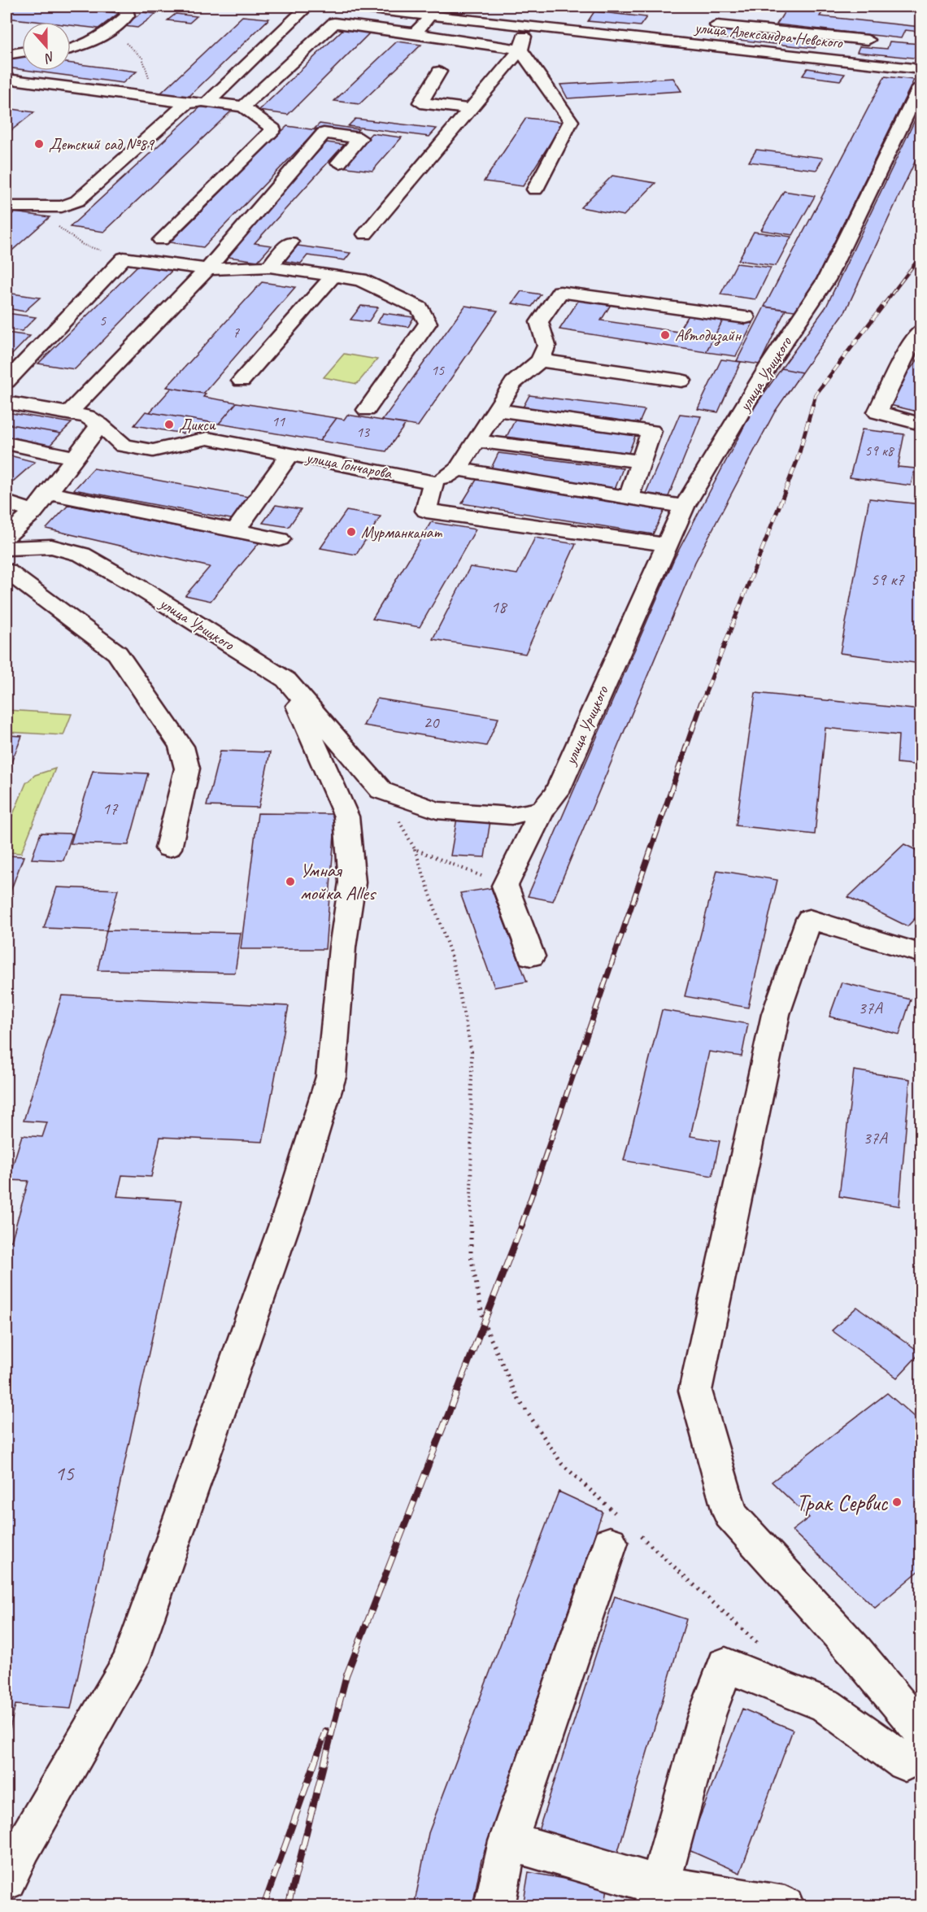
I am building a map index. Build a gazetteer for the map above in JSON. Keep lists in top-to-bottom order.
{
  "streets": {
    "street": ["улица Александра Невского", "улица Урицкого", "улица Гончарова"]
  },
  "places": [
    "Детский сад №89",
    "Автодизайн",
    "Дикси",
    "Мурманканат",
    "Умная мойка Alles",
    "Трак Сервис"
  ],
  "house_numbers": [
    "5",
    "7",
    "15",
    "11",
    "13",
    "59 к8",
    "59 к7",
    "18",
    "20",
    "17",
    "37А",
    "37А",
    "15"
  ],
  "north": "bottom"
}
